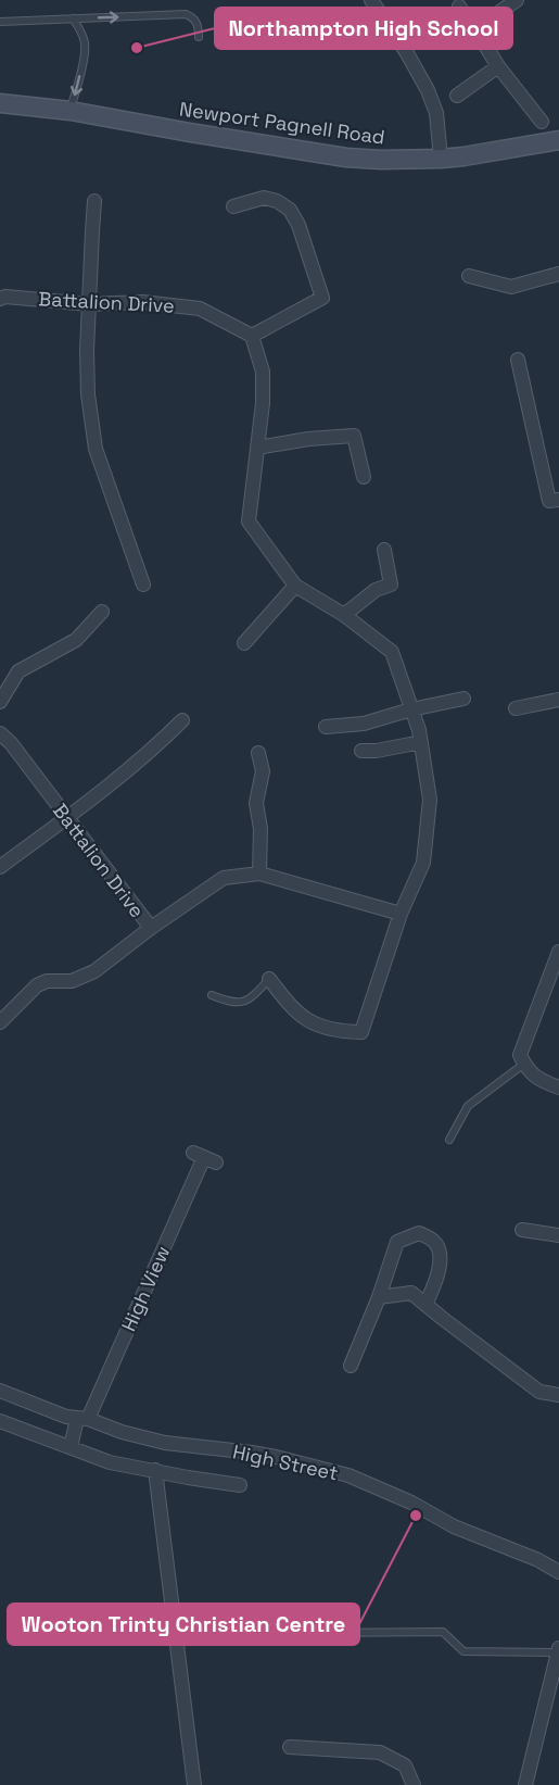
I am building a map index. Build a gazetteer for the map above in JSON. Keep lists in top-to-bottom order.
{
  "streets": {
    "main road": ["Newport Pagnell Road"],
    "street": ["Battalion Drive", "High View", "High Street"]
  },
  "crossings": [
    ["High View", "High Street"]
  ],
  "places": ["Northampton High School", "Wooton Trinty Christian Centre"]
}
